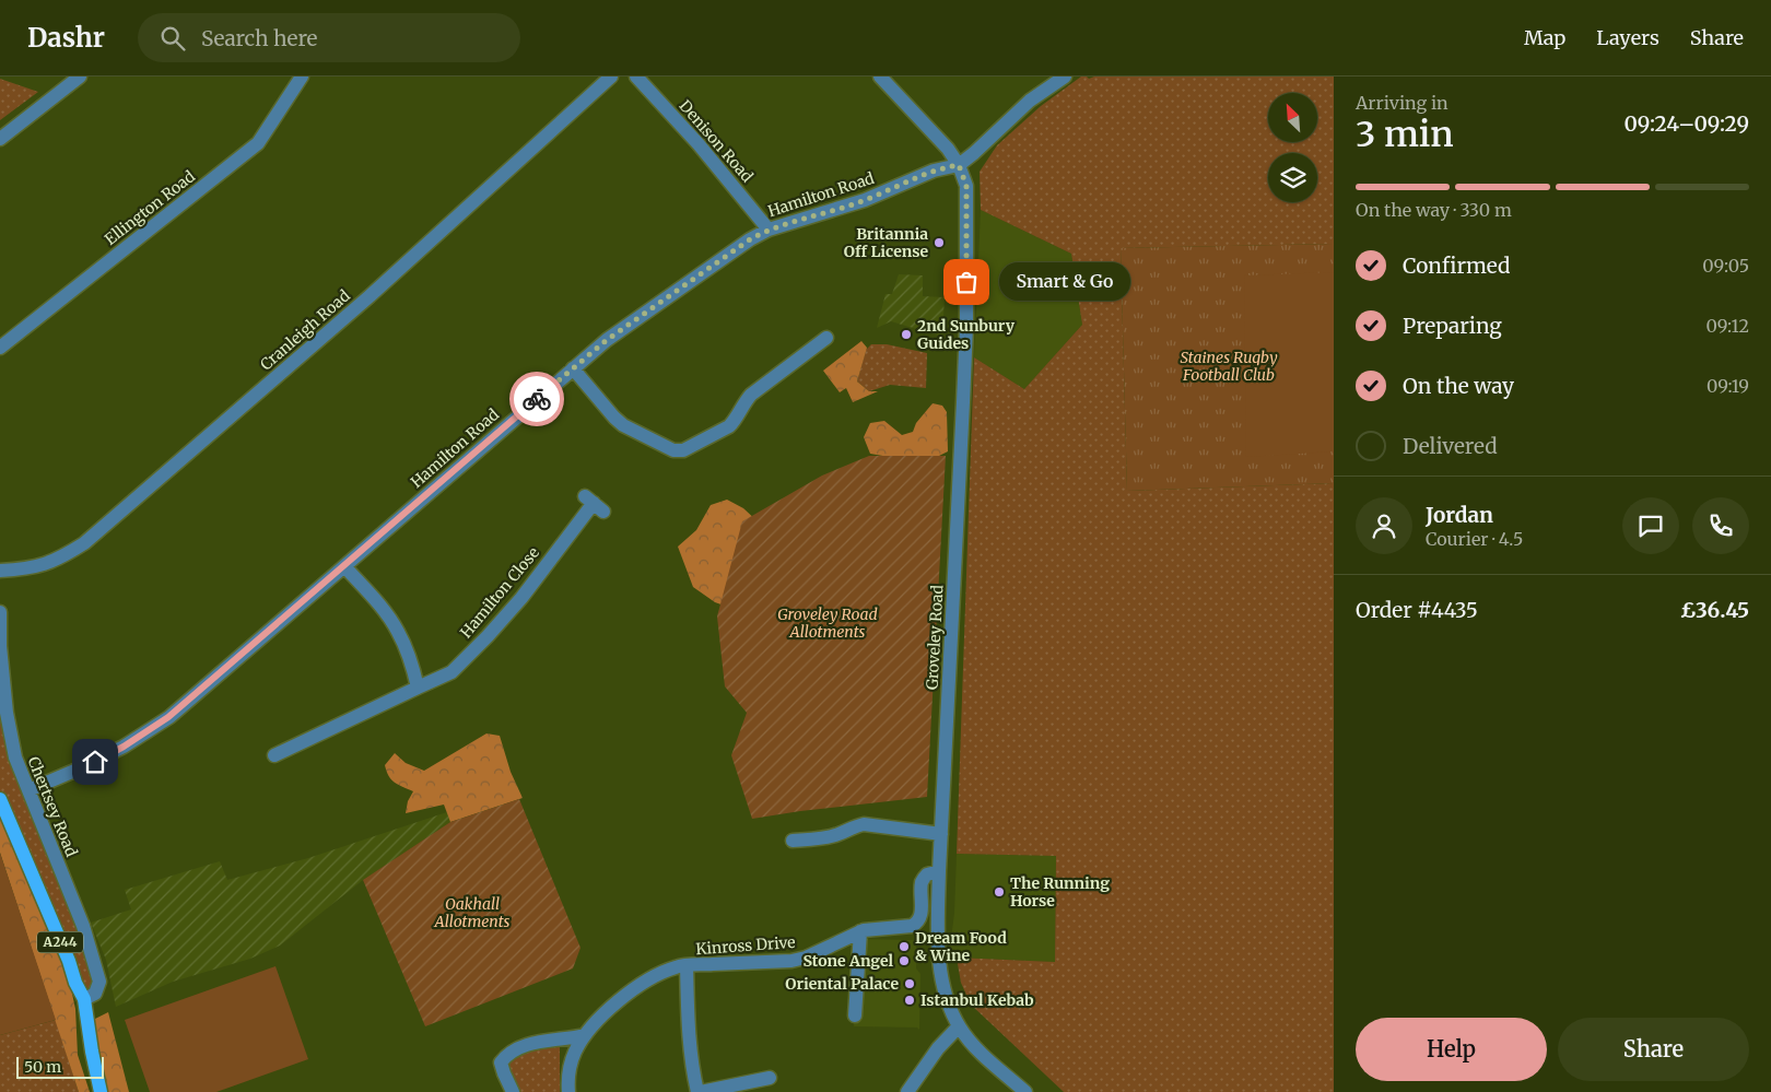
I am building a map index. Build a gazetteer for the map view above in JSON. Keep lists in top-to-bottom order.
{
  "streets": {
    "main road": ["A244"],
    "street": [
      "Denison Road",
      "Hamilton Road",
      "Ellington Road",
      "Cranleigh Road",
      "Hamilton Close",
      "Groveley Road",
      "Chertsey Road",
      "Kinross Drive"
    ]
  },
  "crossings": [
    ["Denison Road", "Hamilton Road"],
    ["Hamilton Road", "Groveley Road"],
    ["Hamilton Road", "Chertsey Road"],
    ["Groveley Road", "Kinross Drive"],
    ["Chertsey Road", "A244"]
  ],
  "parks": ["Staines Rugby Football Club", "Groveley Road Allotments", "Oakhall Allotments"],
  "places": [
    "Britannia Off License",
    "Smart & Go",
    "2nd Sunbury Guides",
    "The Running Horse",
    "Dream Food & Wine",
    "Stone Angel",
    "Oriental Palace",
    "Istanbul Kebab"
  ],
  "scale_bar": "50 m",
  "north": "top left",
  "page": {
    "header": "Dashr",
    "search": "Search here",
    "nav": ["Map", "Layers", "Share"],
    "heading": ["3 min", "Arriving in", "09:24–09:29"],
    "panel": [
      "Jordan",
      "Courier · 4.5",
      "Order #4435",
      "£36.45"
    ],
    "bar": "On the way · 330 m",
    "list": [
      ["Confirmed", "09:05"],
      ["Preparing", "09:12"],
      ["On the way", "09:19"],
      "Delivered"
    ],
    "bubble": "Smart & Go",
    "buttons": ["Help", "Share"],
    "scale": "50 m"
  }
}
